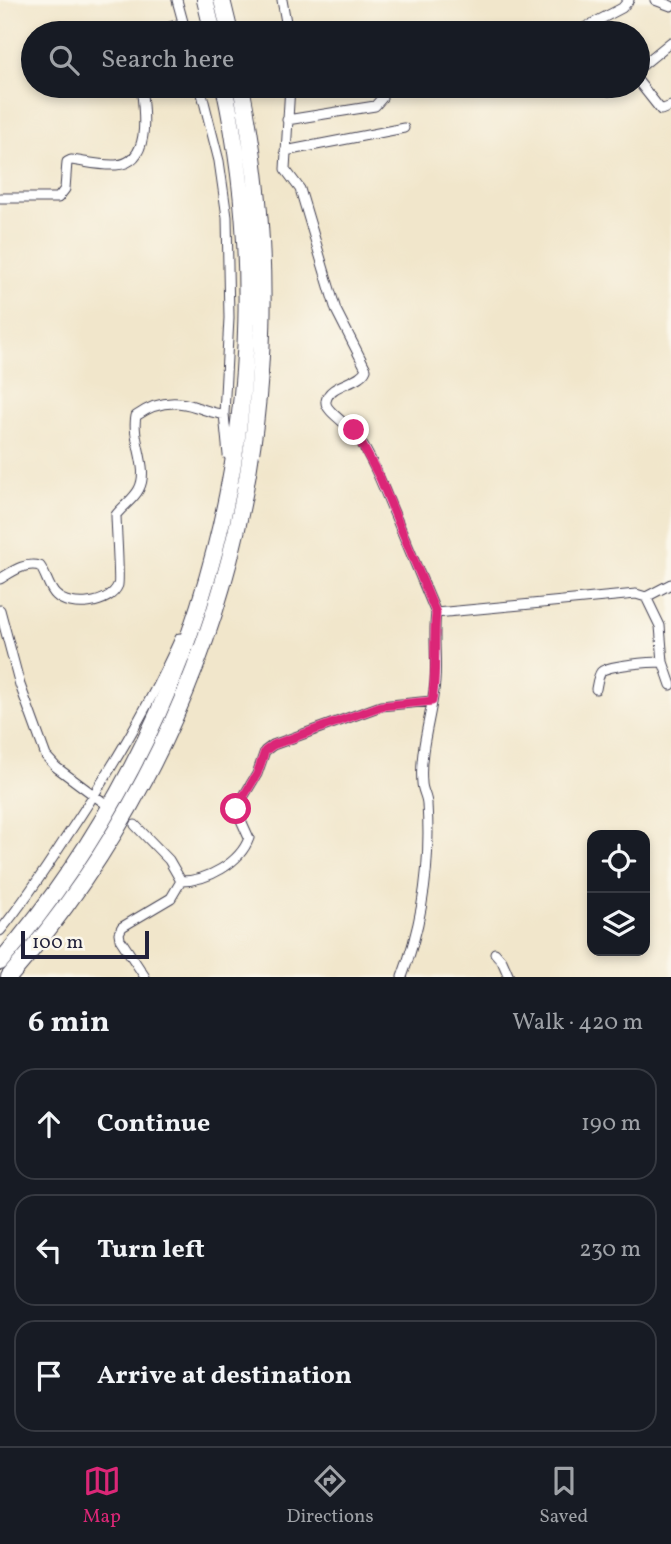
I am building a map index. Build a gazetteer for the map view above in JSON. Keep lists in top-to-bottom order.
{
  "scale_bar": "100 m",
  "page": {
    "search": "Search here",
    "scale": "100 m",
    "heading": ["6 min", "Walk · 420 m"],
    "list": [
      ["Continue", "190 m"],
      ["Turn left", "230 m"],
      "Arrive at destination"
    ],
    "nav": ["Map", "Directions", "Saved"]
  }
}
